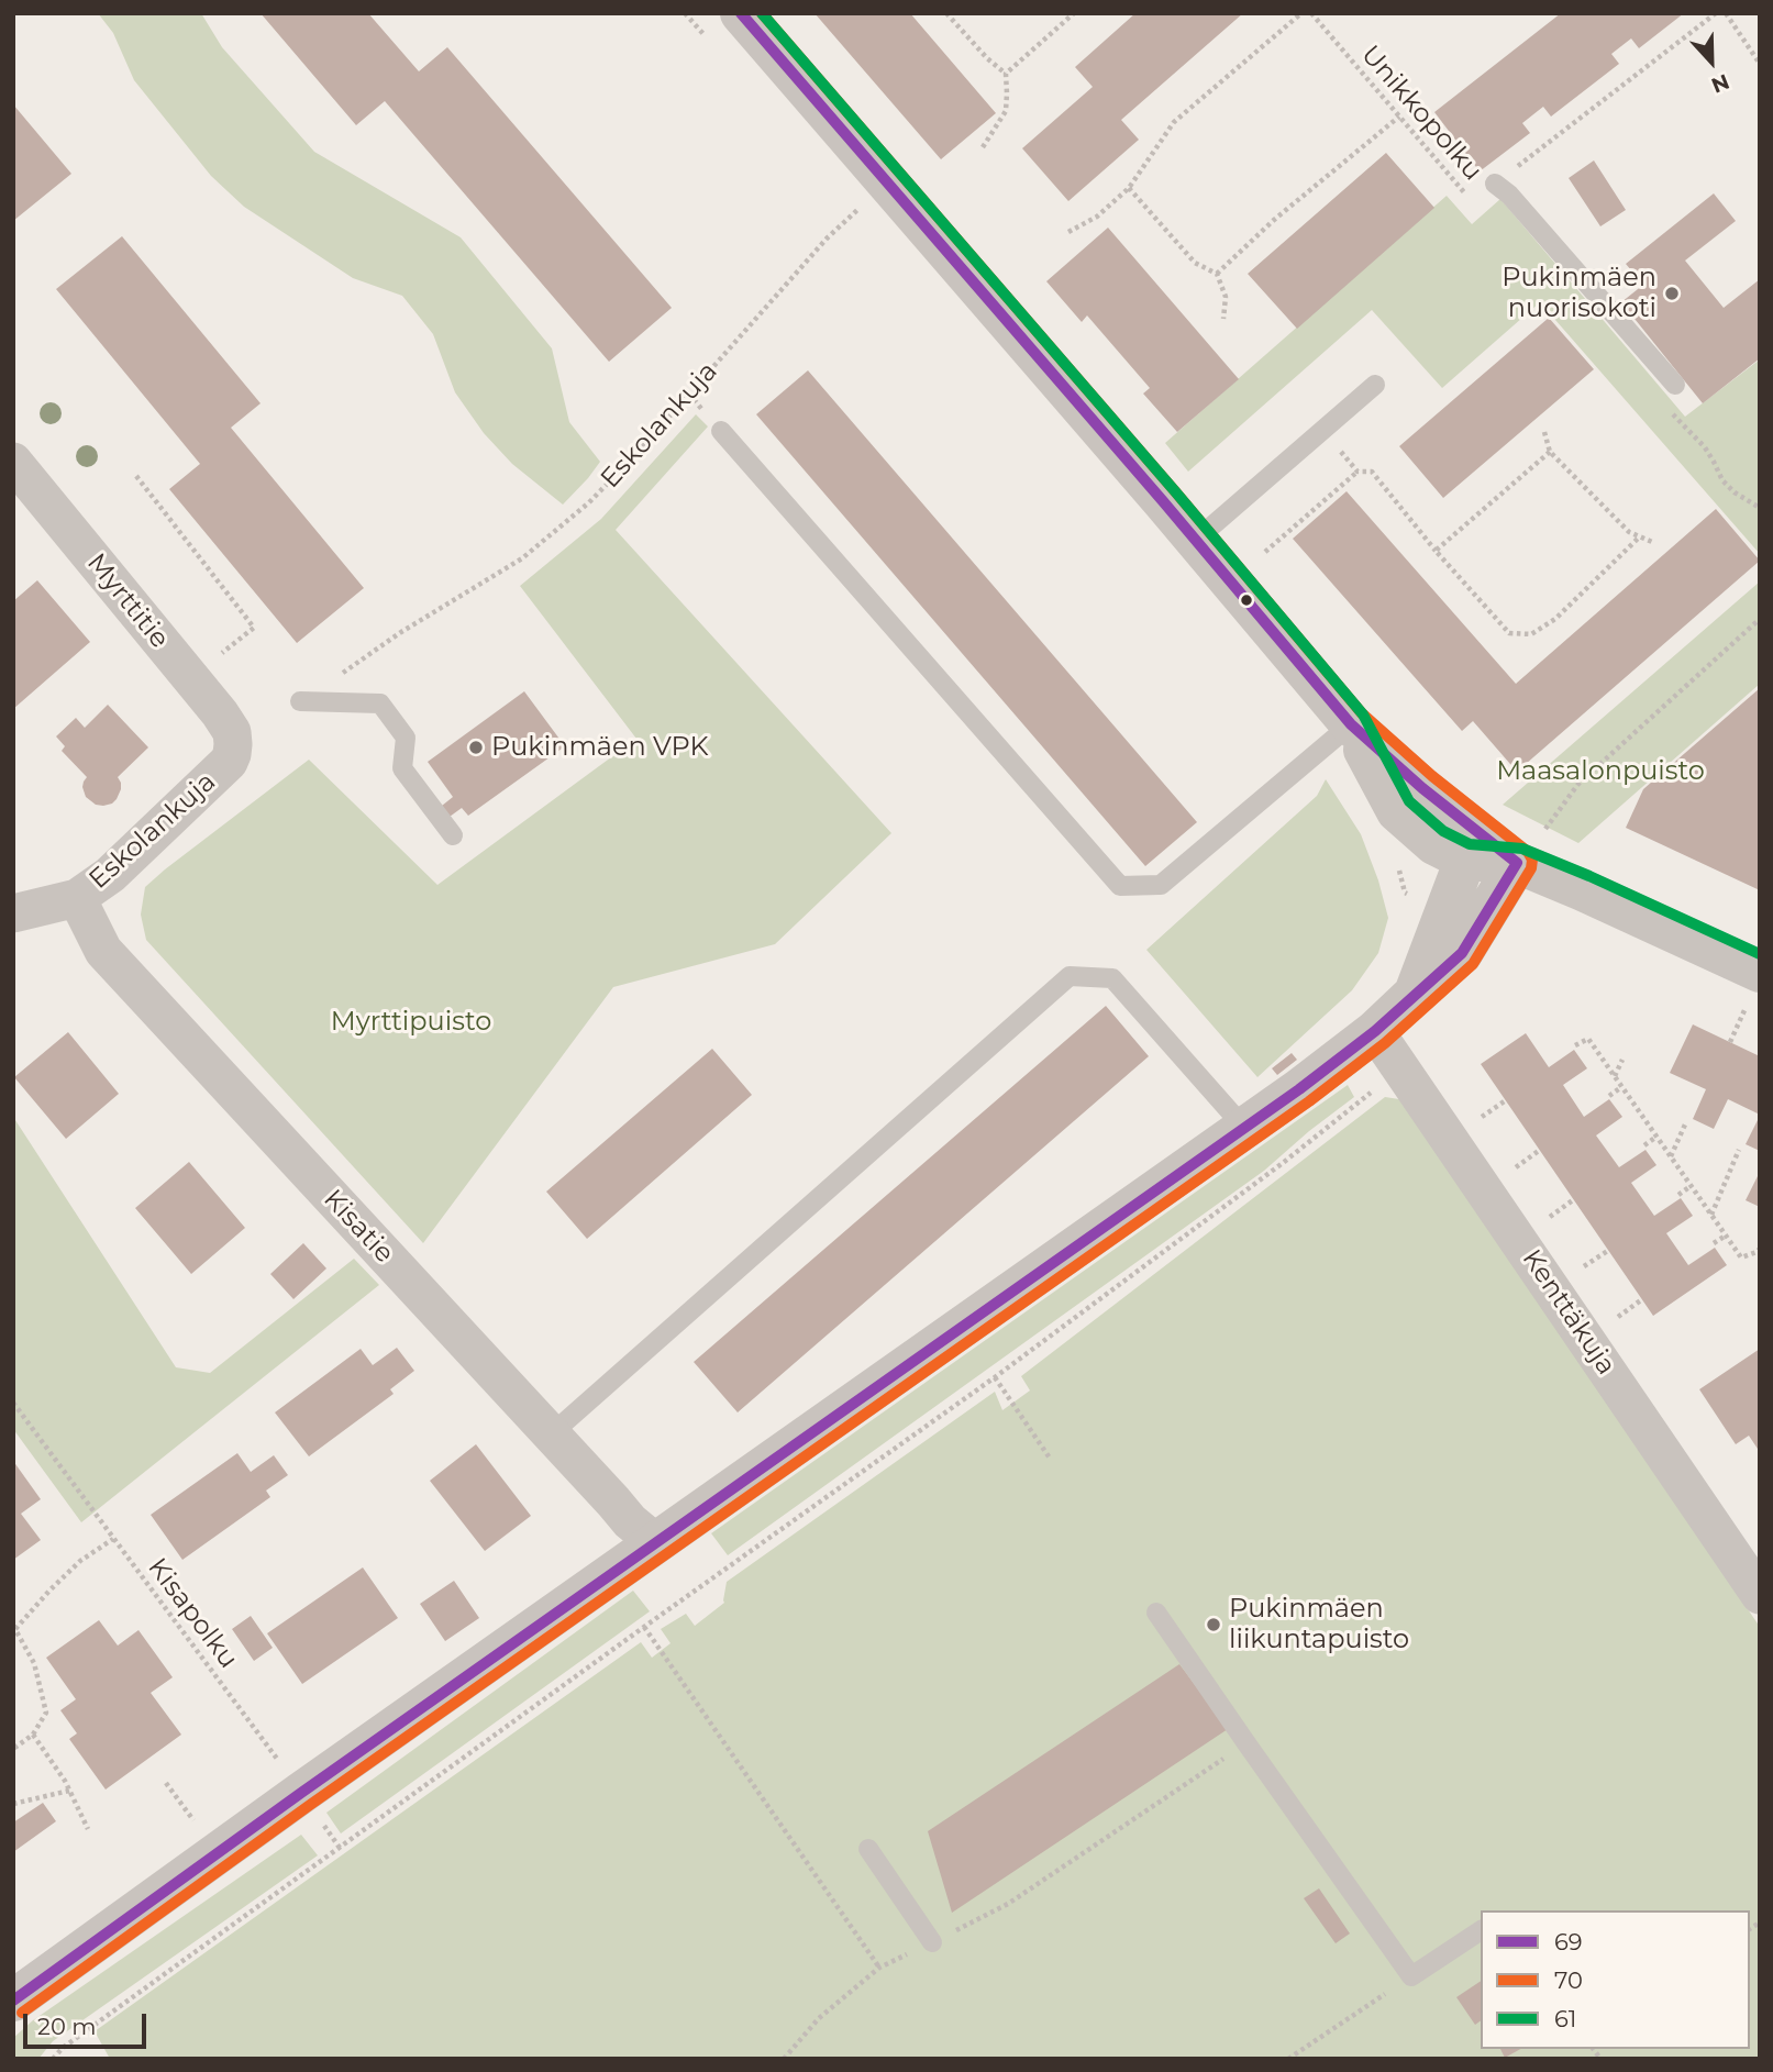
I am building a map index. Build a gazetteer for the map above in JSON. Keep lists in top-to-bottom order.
{
  "streets": {
    "street": [
      "Eskolankuja",
      "Myrttitie",
      "Kisatie",
      "Kenttäkuja"
    ],
    "path": ["Unikkopolku", "Kisapolku"]
  },
  "crossings": [
    ["Eskolankuja", "Myrttitie"],
    ["Eskolankuja", "Kisatie"]
  ],
  "parks": ["Maasalonpuisto", "Myrttipuisto"],
  "places": ["Pukinmäen nuorisokoti", "Pukinmäen VPK", "Pukinmäen liikuntapuisto"],
  "lines": ["transit line 69", "transit line 70", "transit line 61"],
  "legend": ["69", "70", "61"],
  "scale_bar": "20 m",
  "north": "bottom"
}
